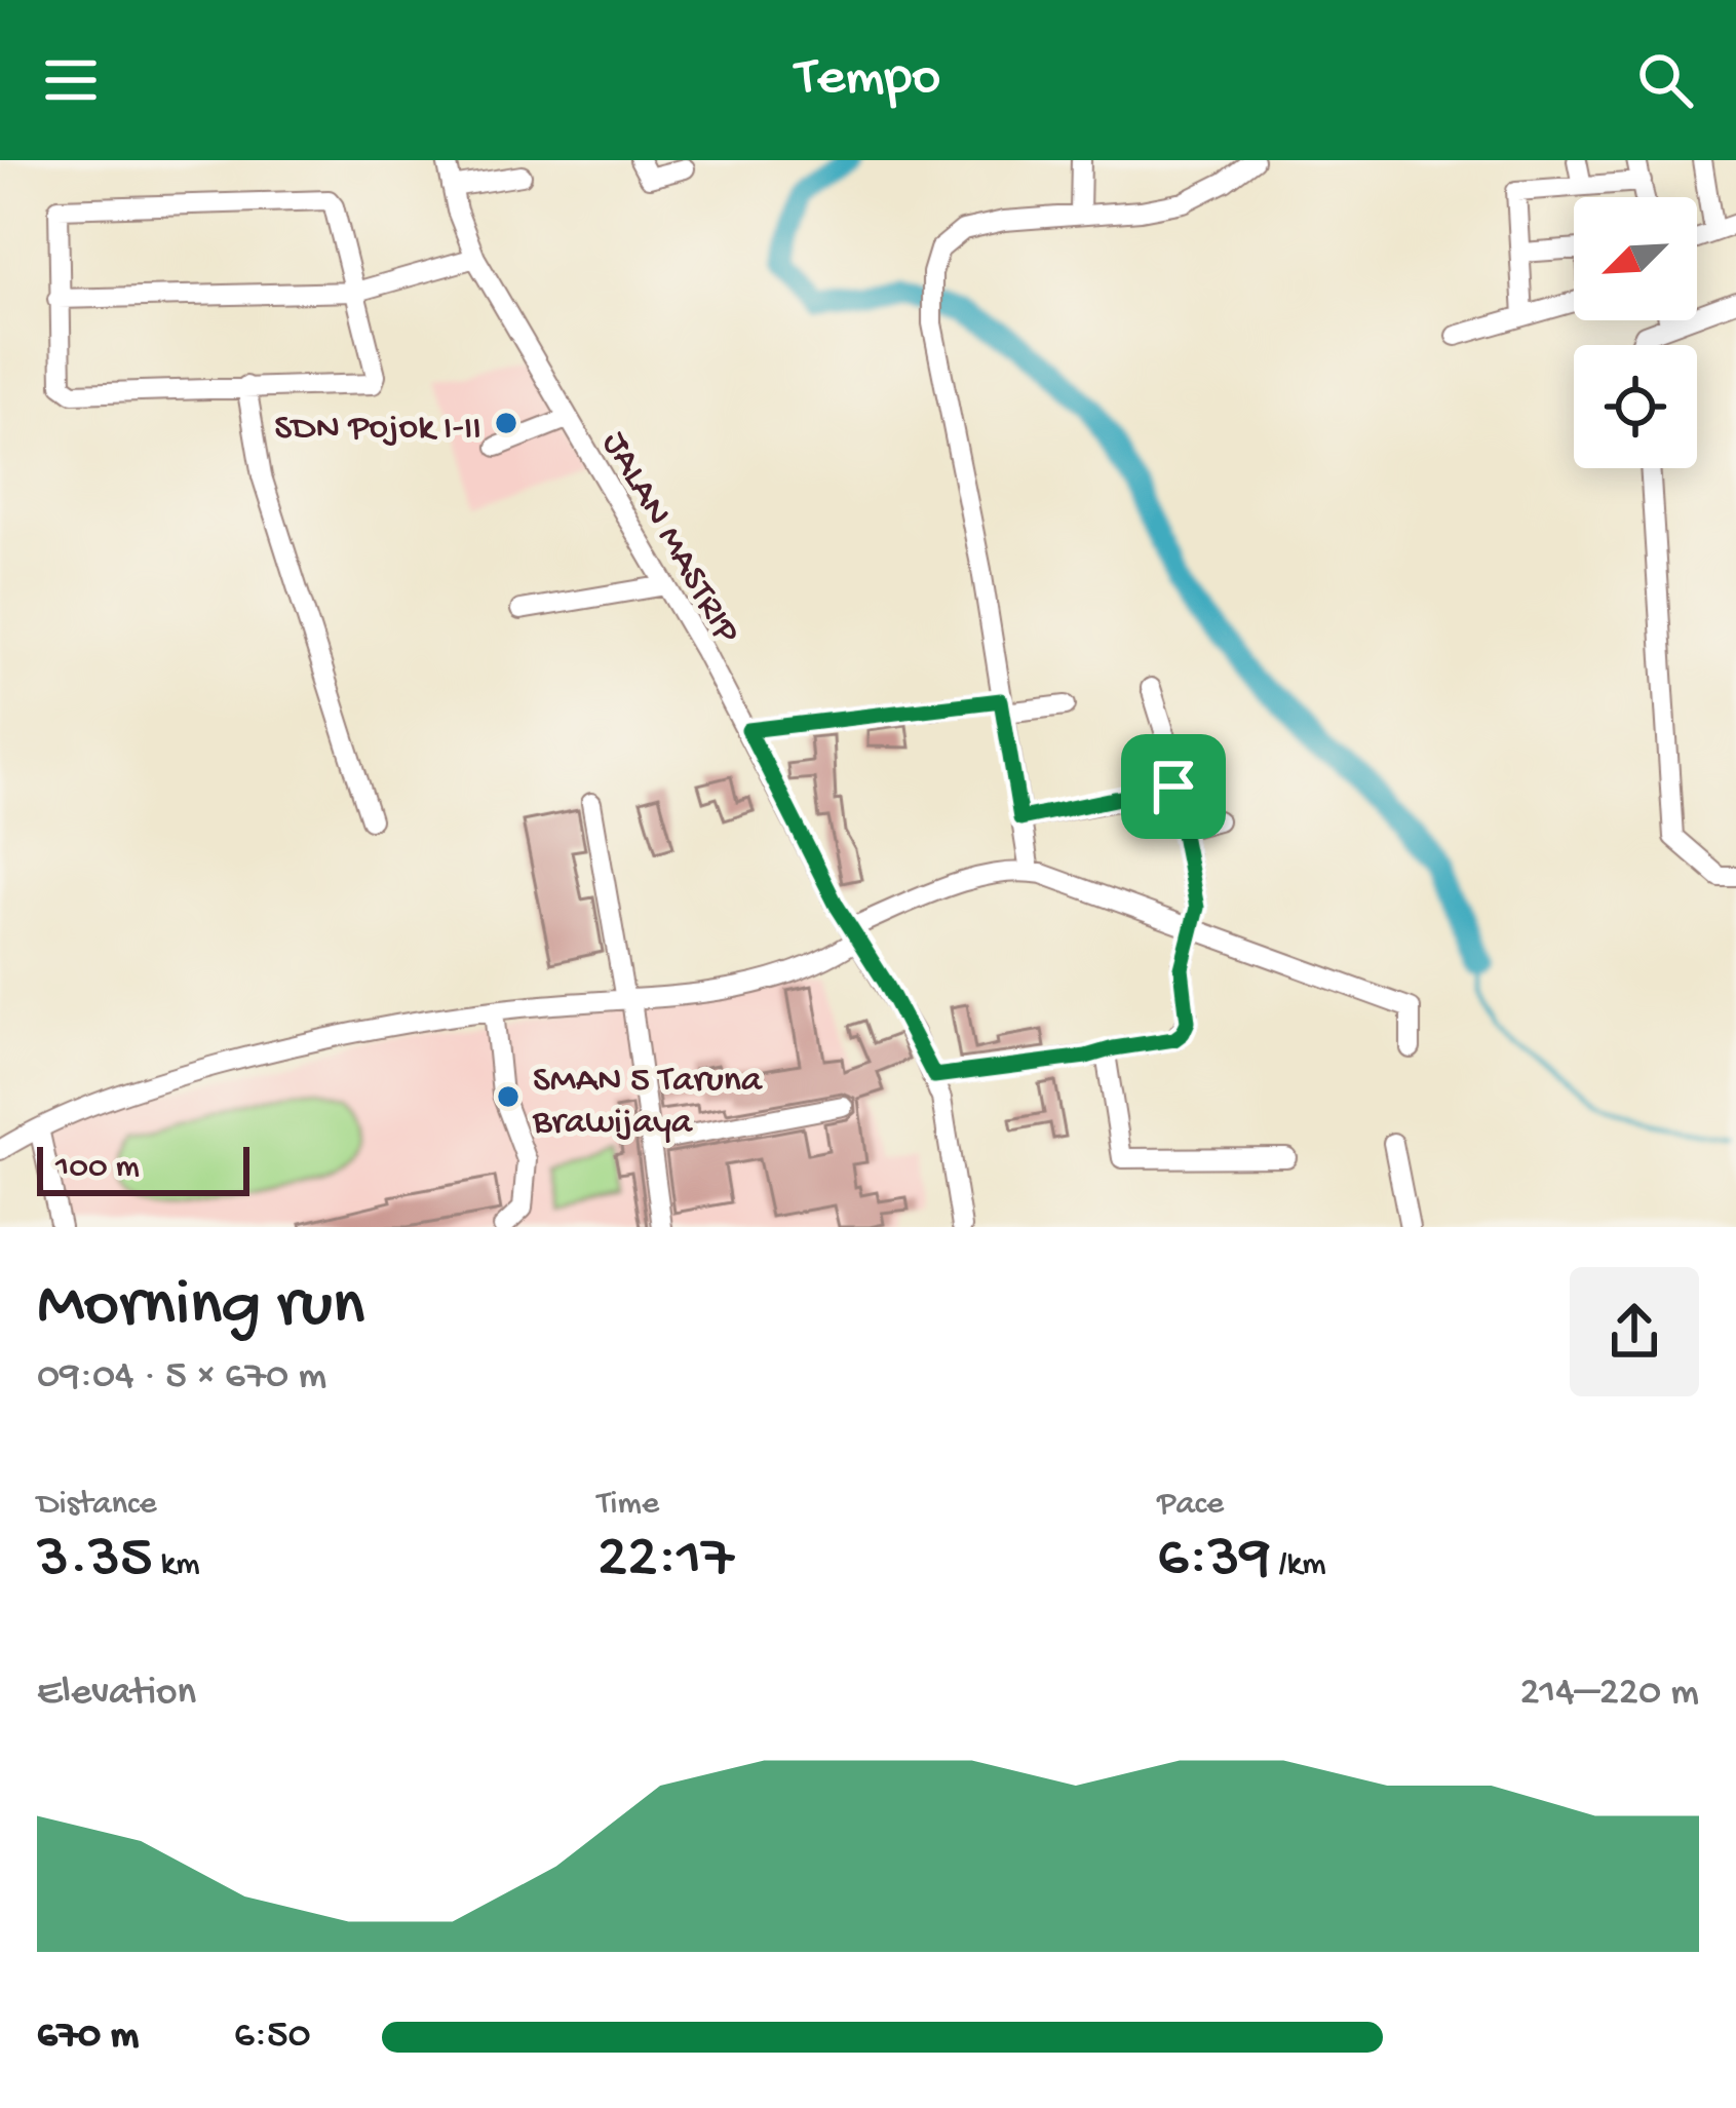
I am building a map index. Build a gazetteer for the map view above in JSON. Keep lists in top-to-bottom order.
{
  "streets": {
    "street": ["JALAN MASTRIP"]
  },
  "places": ["SDN Pojok I-II", "SMAN 5 Taruna Brawijaya"],
  "scale_bar": "100 m",
  "north": "bottom left",
  "page": {
    "header": "Tempo",
    "scale": "100 m",
    "heading": ["Morning run", "09:04 · 5 × 670 m"],
    "stats": [
      ["Distance", "3.35 km"],
      ["Time", "22:17"],
      ["Pace", "6:39 /km"]
    ],
    "chart": ["Elevation", "214–220 m"],
    "list": [
      {
        "name": "670 m",
        "note": "6:50"
      }
    ]
  }
}
